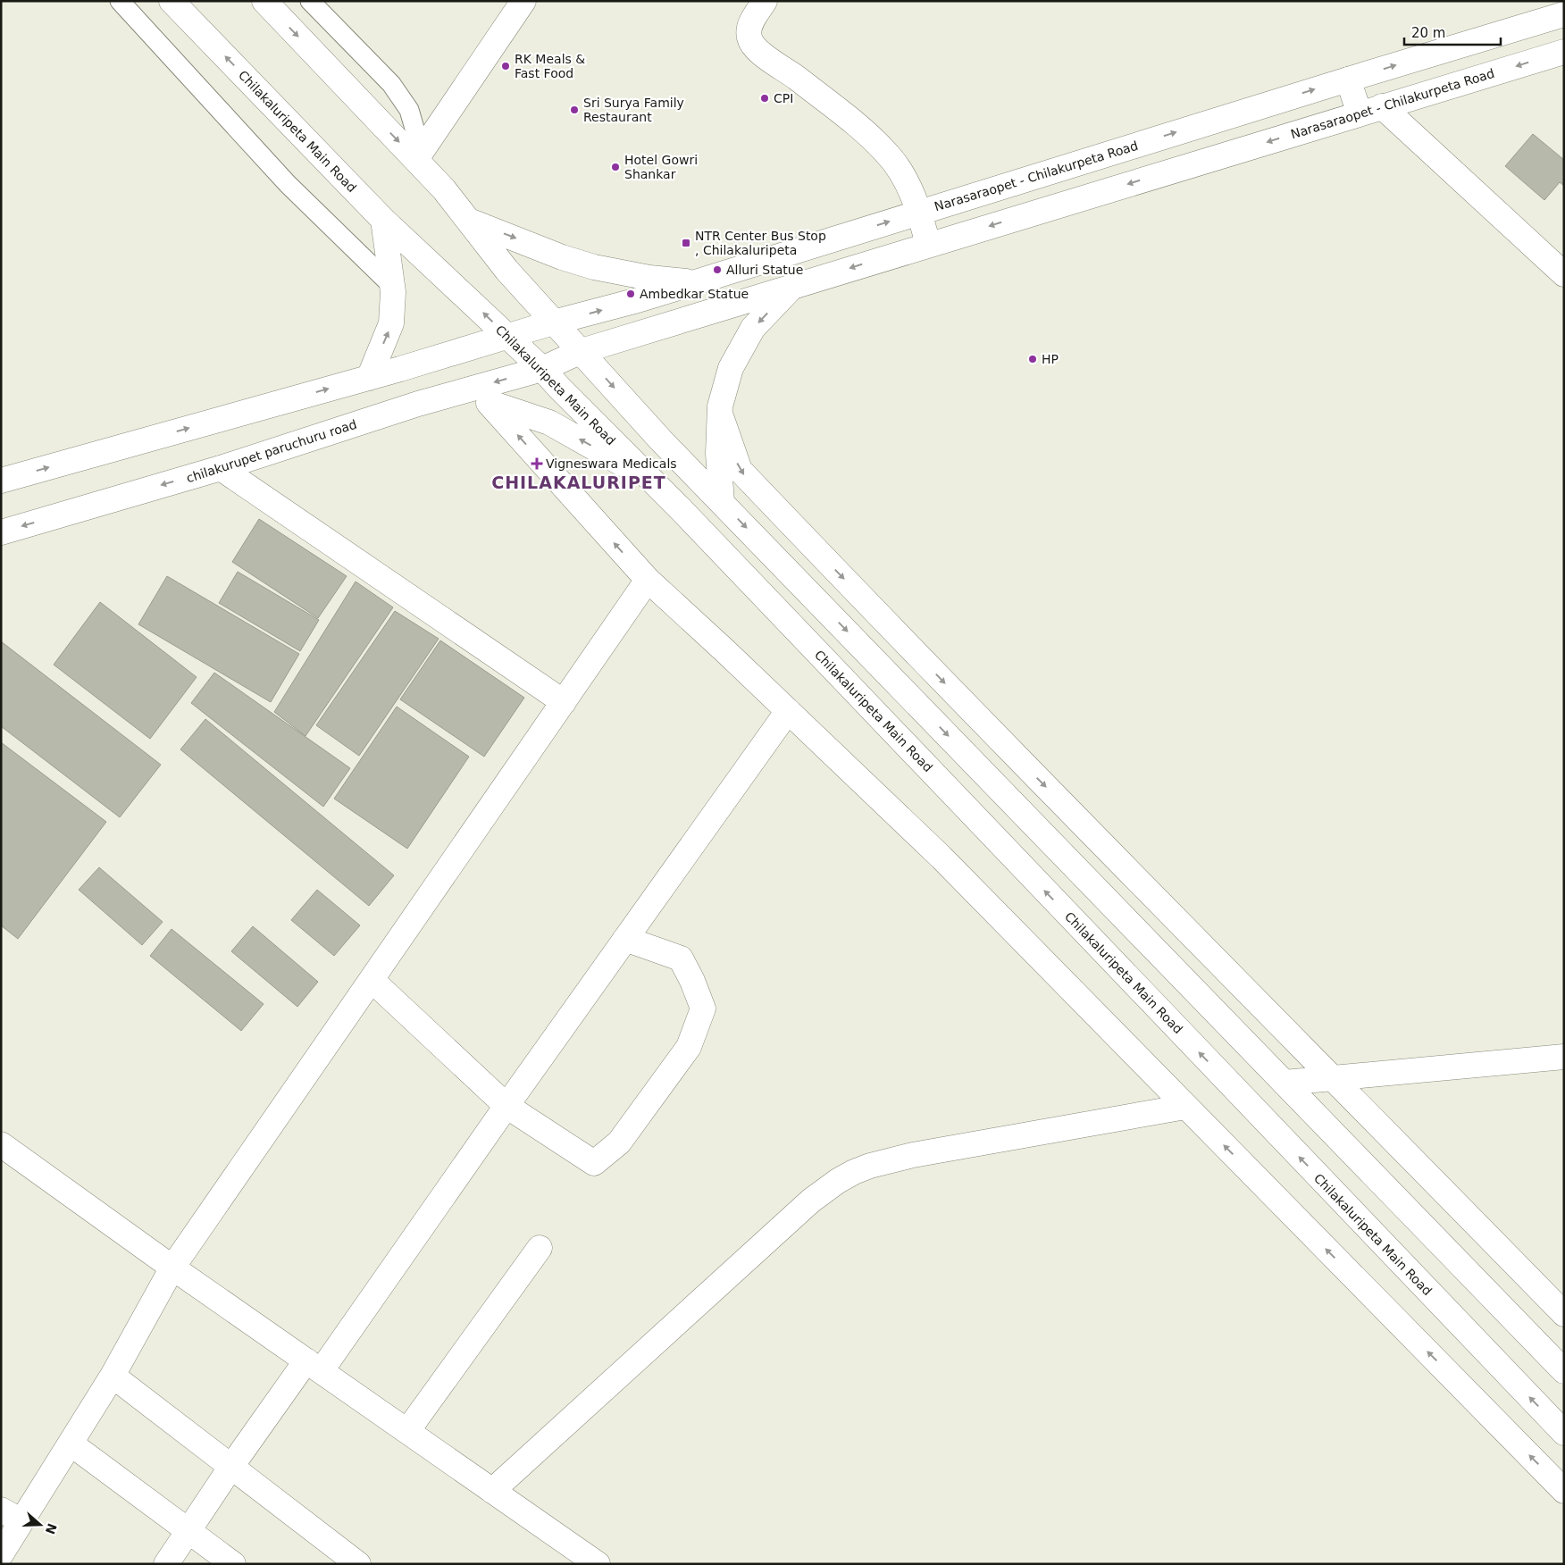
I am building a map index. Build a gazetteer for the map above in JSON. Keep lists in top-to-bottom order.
{
  "streets": {
    "main road": ["Narasaraopet - Chilakurpeta Road", "Chilakaluripeta Main Road", "chilakurupet paruchuru road"]
  },
  "crossings": [
    ["Narasaraopet - Chilakurpeta Road", "Chilakaluripeta Main Road"],
    ["Narasaraopet - Chilakurpeta Road", "chilakurupet paruchuru road"],
    ["Chilakaluripeta Main Road", "chilakurupet paruchuru road"]
  ],
  "districts": ["CHILAKALURIPET"],
  "places": {
    "other": [
      "RK Meals & Fast Food",
      "CPI",
      "Sri Surya Family Restaurant",
      "Hotel Gowri Shankar",
      "Alluri Statue",
      "Ambedkar Statue",
      "HP"
    ],
    "transit": ["NTR Center Bus Stop , Chilakaluripeta"],
    "health": ["Vigneswara Medicals"]
  },
  "scale_bar": "20 m",
  "north": "right"
}
